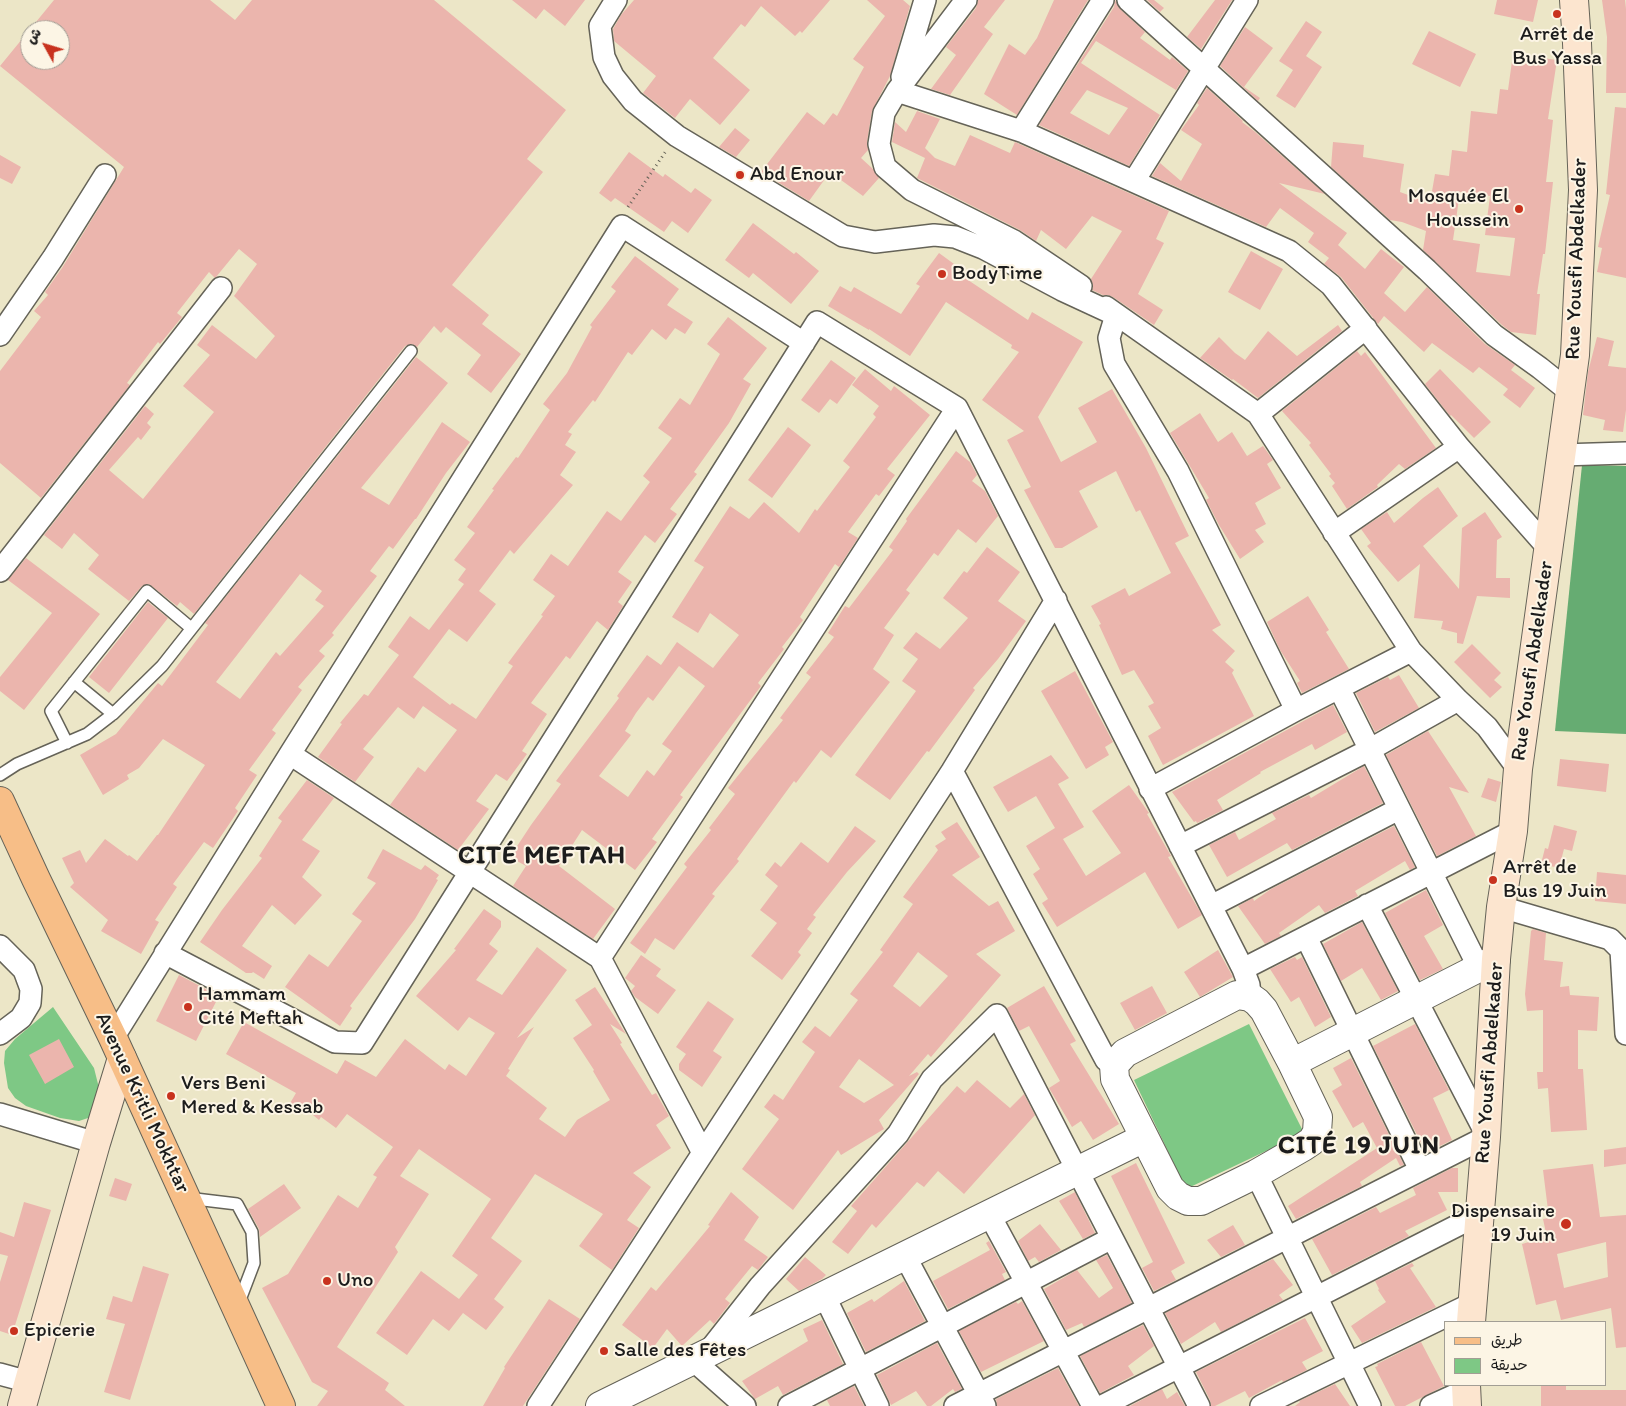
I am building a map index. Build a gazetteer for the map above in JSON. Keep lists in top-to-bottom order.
{
  "streets": {
    "main road": ["Rue Yousfi Abdelkader", "Avenue Kritli Mokhtar"]
  },
  "districts": ["CITÉ MEFTAH", "CITÉ 19 JUIN"],
  "places": [
    "Arrêt de Bus Yassa",
    "Abd Enour",
    "Mosquée El Houssein",
    "BodyTime",
    "Arrêt de Bus 19 Juin",
    "Hammam Cité Meftah",
    "Vers Beni Mered & Kessab",
    "Dispensaire 19 Juin",
    "Uno",
    "Epicerie",
    "Salle des Fêtes"
  ],
  "legend": ["طريق", "حديقة"],
  "north": "top left"
}
